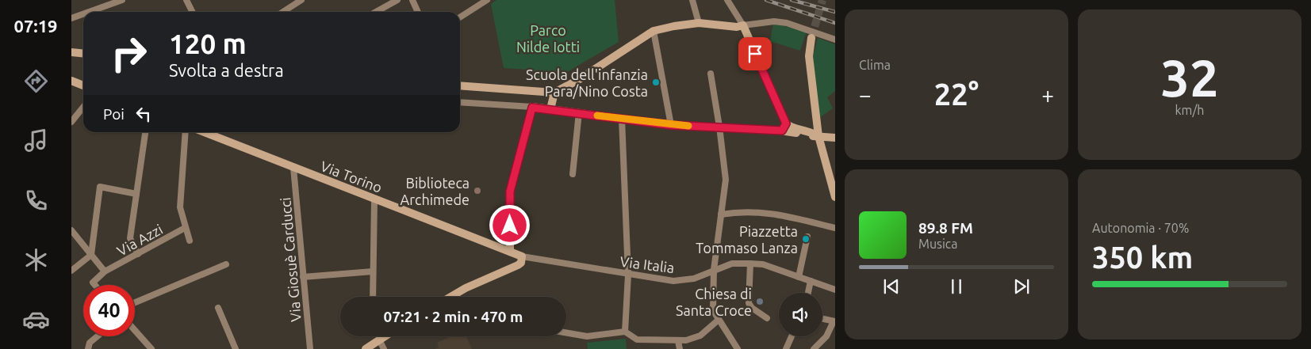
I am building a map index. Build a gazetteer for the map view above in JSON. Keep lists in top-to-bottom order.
{
  "streets": {
    "street": [
      "Via Torino",
      "Via Azzi",
      "Via Giosuè Carducci",
      "Via Italia"
    ]
  },
  "crossings": [
    ["Via Torino", "Via Giosuè Carducci"],
    ["Via Torino", "Via Italia"]
  ],
  "parks": ["Parco Nilde Iotti"],
  "places": [
    "Scuola dell'infanzia Para/Nino Costa",
    "Biblioteca Archimede",
    "Piazzetta Tommaso Lanza",
    "Chiesa di Santa Croce"
  ],
  "page": {
    "tabs": "07:19",
    "tile": [
      "Clima",
      ["32", "km/h"],
      ["Autonomia · 70%", "350 km"]
    ],
    "turn": ["120 m", "Svolta a destra"],
    "heat": ["−", "22°", "+"],
    "then": "Poi",
    "song": ["89.8 FM", "Musica"],
    "limit": "40",
    "trip": "07:21 · 2 min · 470 m"
  }
}
